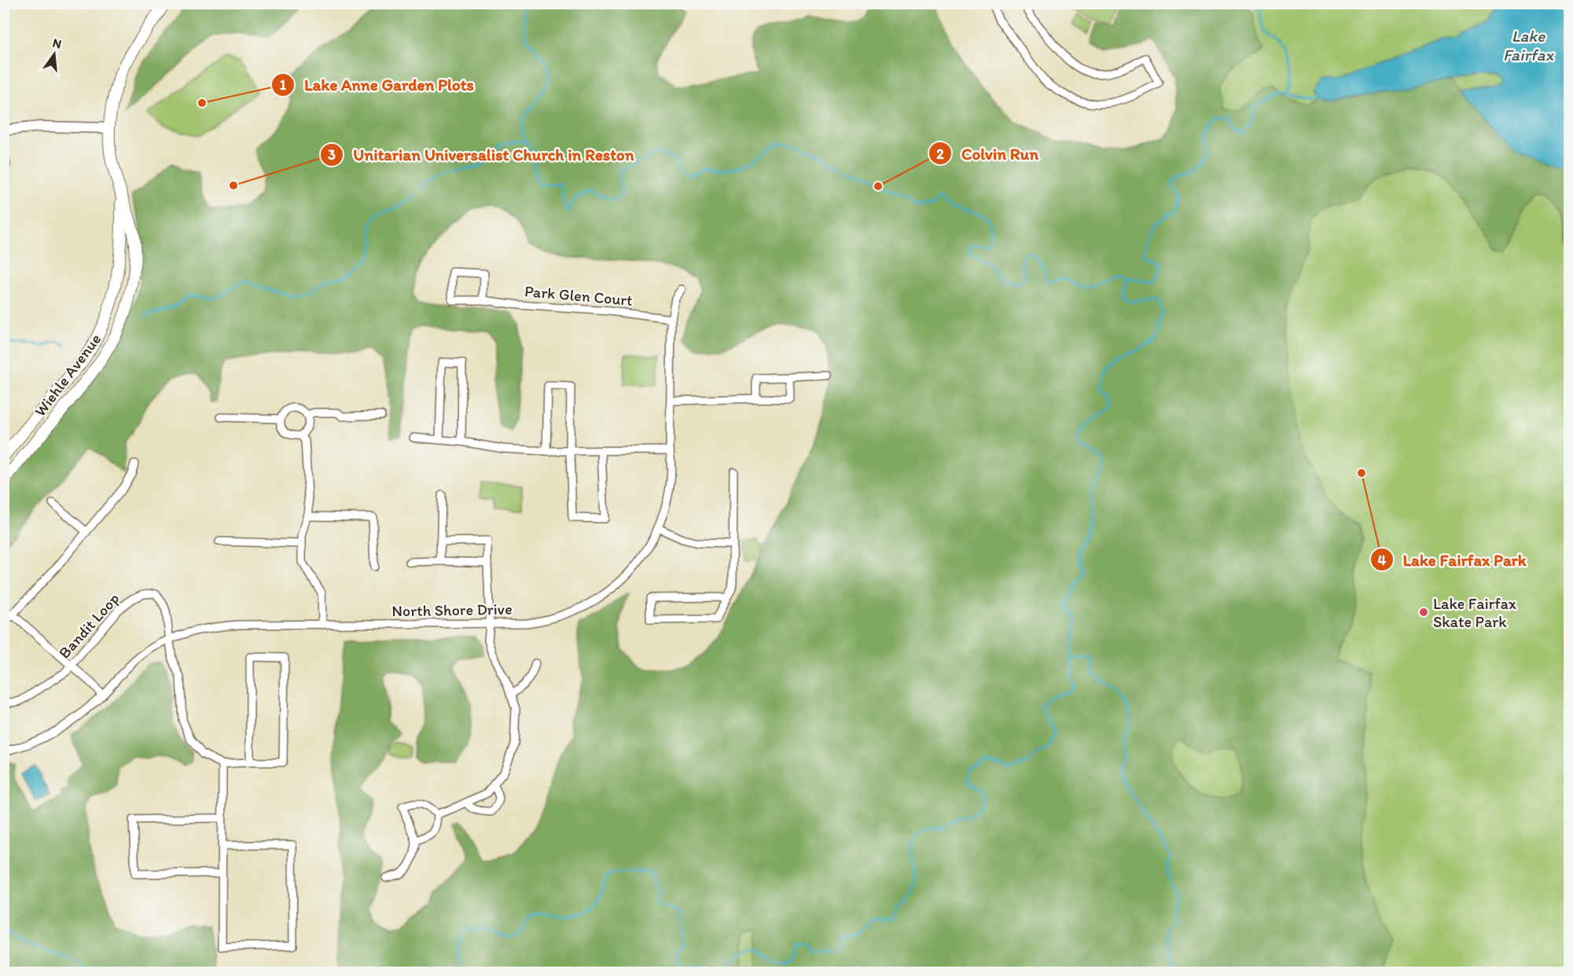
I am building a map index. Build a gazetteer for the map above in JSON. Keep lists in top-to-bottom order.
{
  "streets": {
    "main road": ["Wiehle Avenue"],
    "street": ["Park Glen Court", "North Shore Drive", "Bandit Loop"]
  },
  "crossings": [
    ["Park Glen Court", "North Shore Drive"],
    ["North Shore Drive", "Bandit Loop"]
  ],
  "water": ["Lake Fairfax"],
  "places": [
    "Lake Anne Garden Plots",
    "Unitarian Universalist Church in Reston",
    "Colvin Run",
    "Lake Fairfax Park",
    "Lake Fairfax Skate Park"
  ],
  "north": "top"
}
